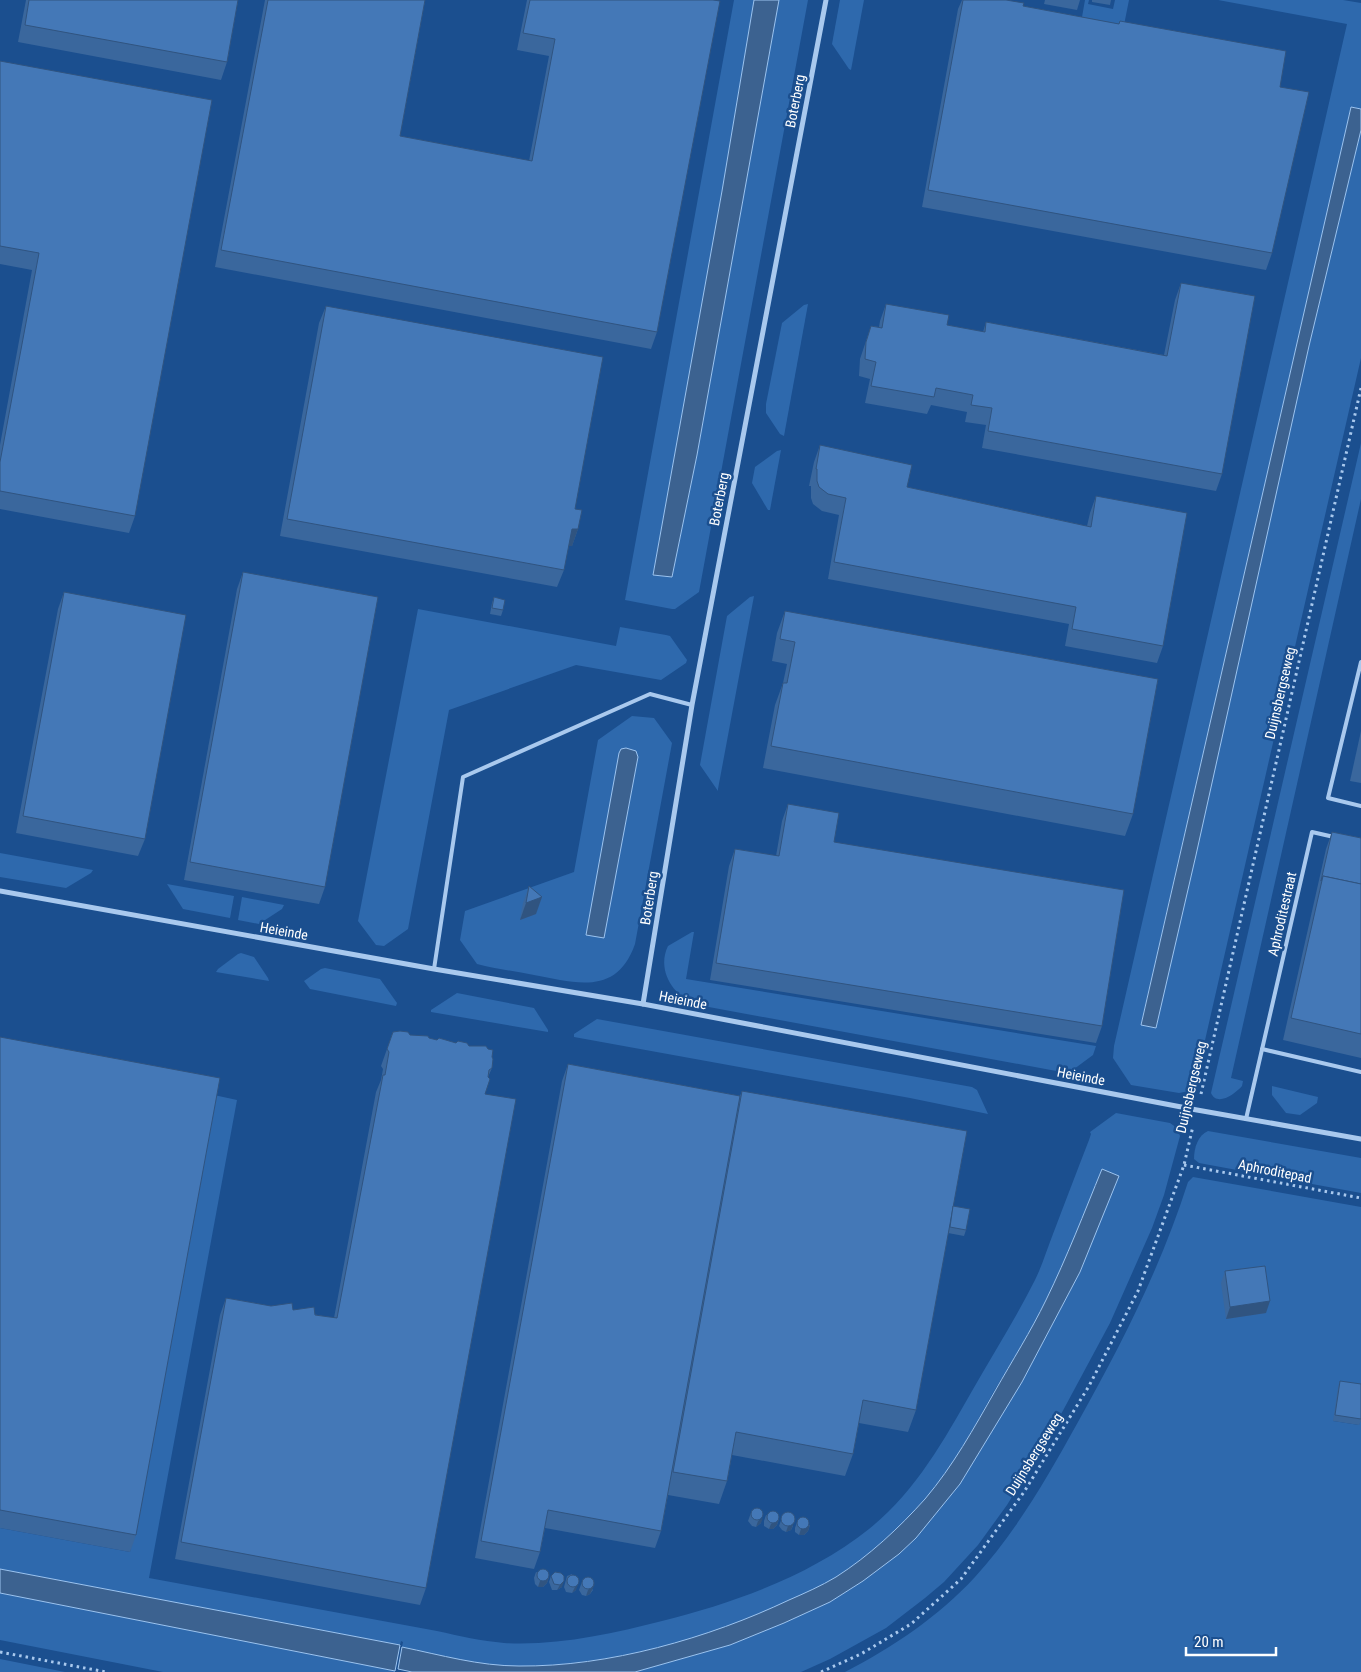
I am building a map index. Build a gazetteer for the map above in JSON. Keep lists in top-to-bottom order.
{
  "streets": {
    "street": ["Boterberg", "Heieinde"],
    "lane": ["Aphroditestraat"],
    "path": ["Duijnsbergseweg", "Aphroditepad"]
  },
  "crossings": [
    ["Boterberg", "Heieinde"],
    ["Duijnsbergseweg", "Heieinde"],
    ["Duijnsbergseweg", "Aphroditepad"],
    ["Aphroditestraat", "Heieinde"]
  ],
  "scale_bar": "20 m"
}
